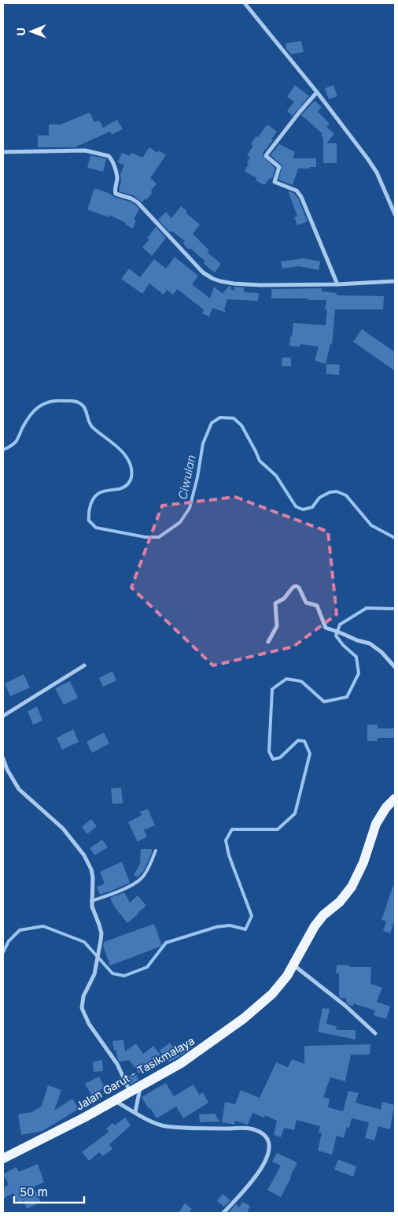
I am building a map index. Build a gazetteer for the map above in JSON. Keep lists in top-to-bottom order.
{
  "streets": {
    "main road": ["Jalan Garut - Tasikmalaya"]
  },
  "water": ["Ciwulan"],
  "scale_bar": "50 m",
  "north": "left"
}
